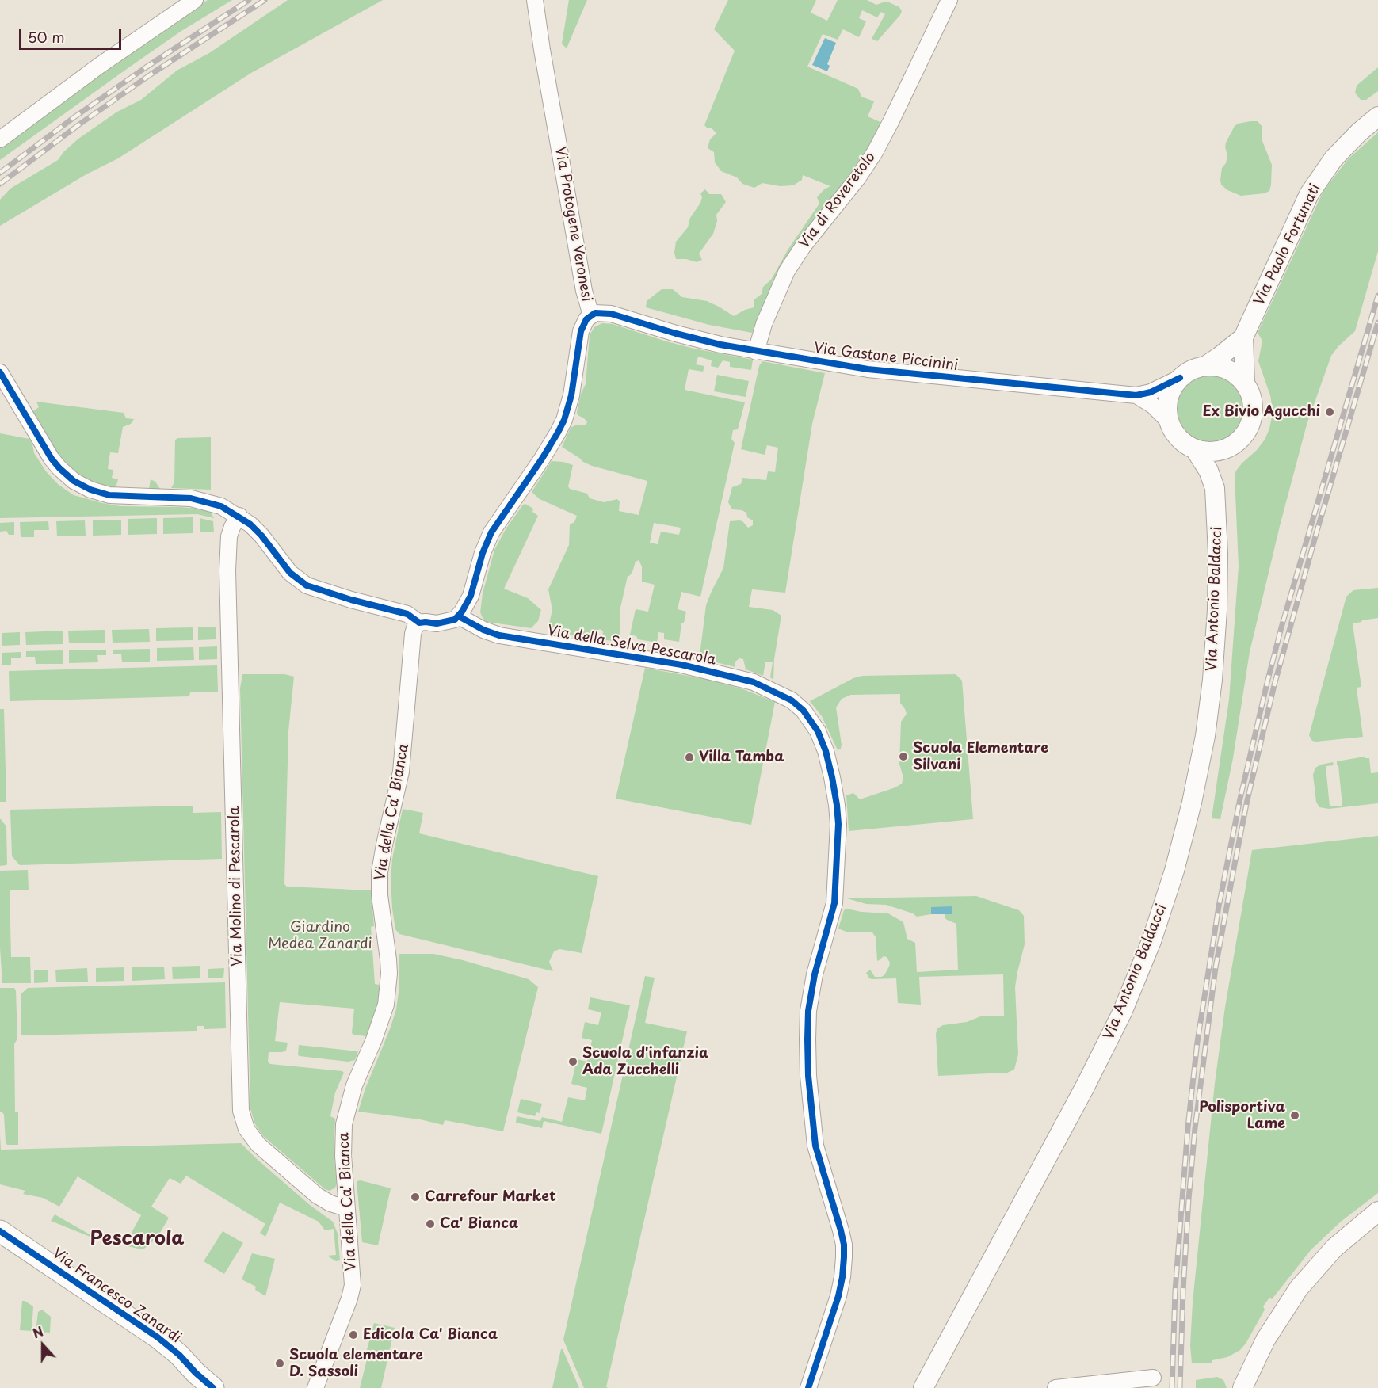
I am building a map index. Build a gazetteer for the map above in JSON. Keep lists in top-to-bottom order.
{
  "streets": {
    "main road": ["Via Francesco Zanardi"],
    "street": [
      "Via di Roveretolo",
      "Via Protogene Veronesi",
      "Via Paolo Fortunati",
      "Via Gastone Piccinini",
      "Via Antonio Baldacci",
      "Via della Selva Pescarola",
      "Via della Ca' Bianca",
      "Via Molino di Pescarola"
    ]
  },
  "crossings": [
    ["Via di Roveretolo", "Via Gastone Piccinini"],
    ["Via Protogene Veronesi", "Via Gastone Piccinini"],
    ["Via Protogene Veronesi", "Via della Selva Pescarola"],
    ["Via Paolo Fortunati", "Via Gastone Piccinini"],
    ["Via Paolo Fortunati", "Via Antonio Baldacci"],
    ["Via Gastone Piccinini", "Via Antonio Baldacci"],
    ["Via della Ca' Bianca", "Via Molino di Pescarola"]
  ],
  "districts": ["Pescarola"],
  "parks": ["Giardino Medea Zanardi"],
  "places": [
    "Ex Bivio Agucchi",
    "Scuola Elementare Silvani",
    "Villa Tamba",
    "Scuola d'infanzia Ada Zucchelli",
    "Polisportiva Lame",
    "Carrefour Market",
    "Ca' Bianca",
    "Edicola Ca' Bianca",
    "Scuola elementare D. Sassoli"
  ],
  "scale_bar": "50 m",
  "north": "top"
}
